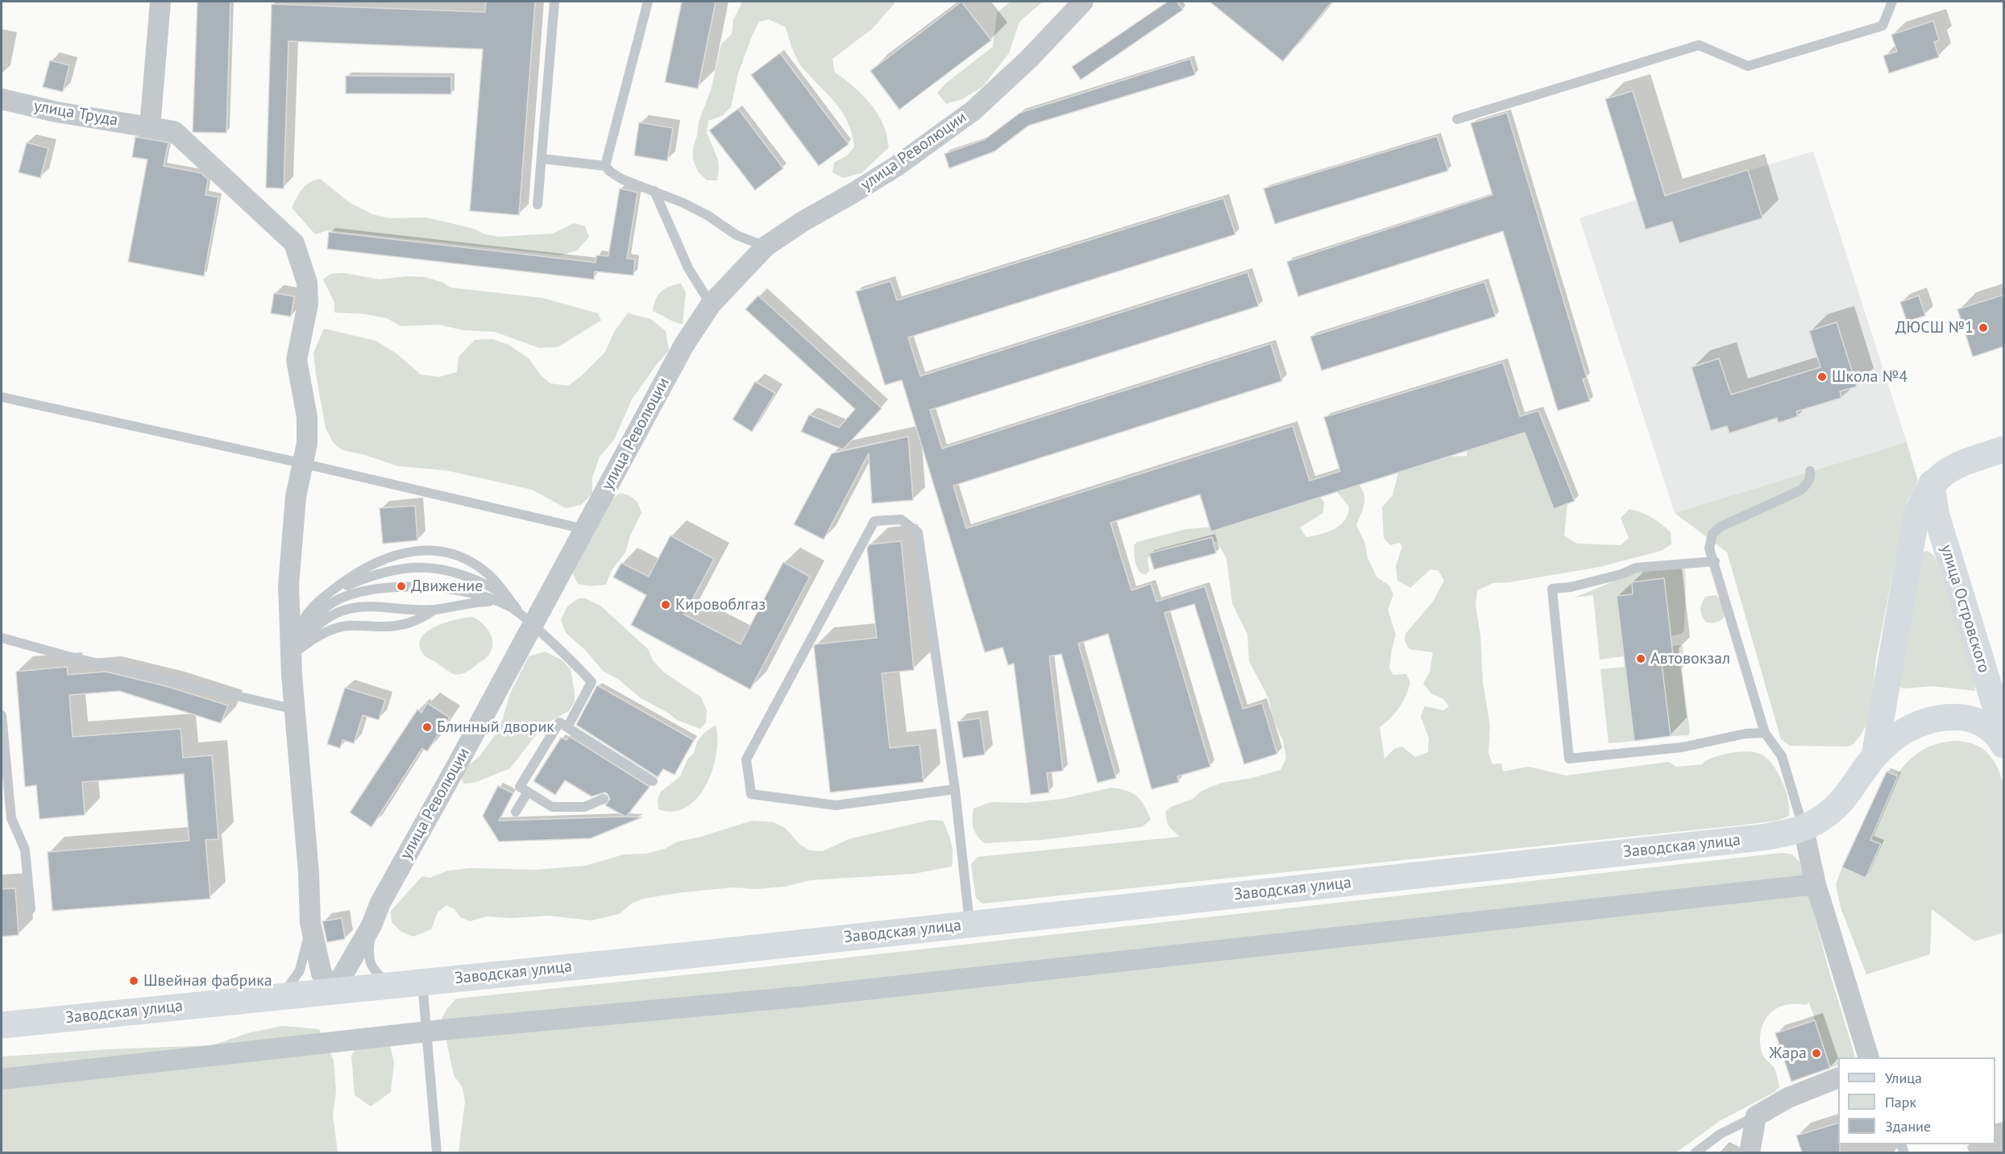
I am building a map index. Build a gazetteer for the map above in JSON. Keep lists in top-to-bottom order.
{
  "streets": {
    "main road": ["улица Островского", "Заводская улица"],
    "street": ["улица Труда", "улица Революции"]
  },
  "crossings": [
    ["улица Труда", "улица Революции"],
    ["улица Труда", "Заводская улица"],
    ["улица Революции", "Заводская улица"]
  ],
  "places": [
    "ДЮСШ №1",
    "Школа №4",
    "Движение",
    "Кировоблгаз",
    "Автовокзал",
    "Блинный дворик",
    "Швейная фабрика",
    "Жара"
  ],
  "legend": ["Улица", "Парк", "Здание"]
}
